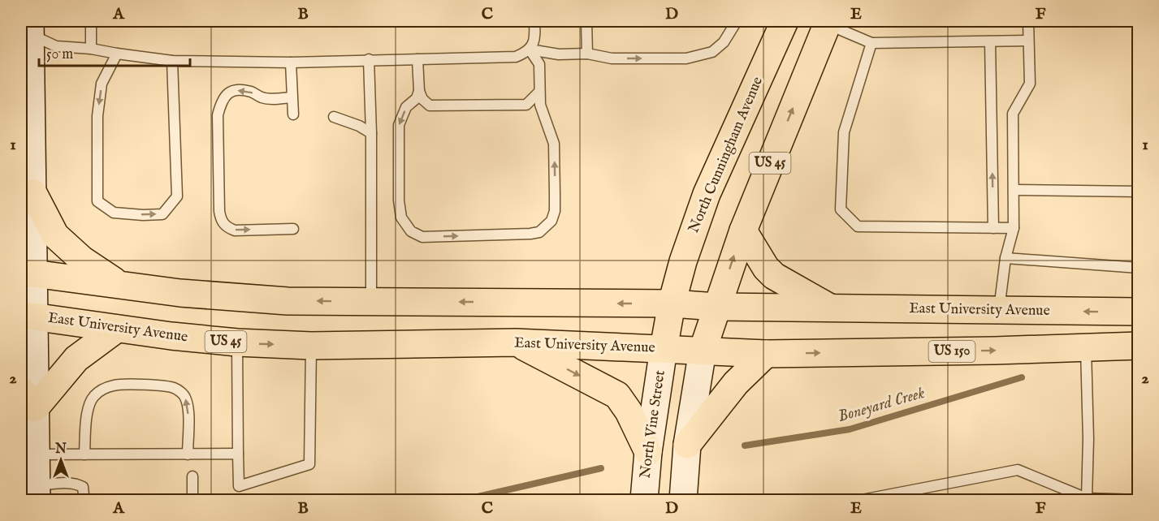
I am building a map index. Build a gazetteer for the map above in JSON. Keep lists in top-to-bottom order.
{
  "streets": {
    "main road": [
      "North Cunningham Avenue",
      "US 45",
      "East University Avenue",
      "US 150"
    ],
    "street": ["North Vine Street"]
  },
  "crossings": [
    ["North Cunningham Avenue", "East University Avenue"],
    ["North Cunningham Avenue", "North Vine Street"],
    ["US 45", "East University Avenue"],
    ["East University Avenue", "North Vine Street"]
  ],
  "water": ["Boneyard Creek"],
  "scale_bar": "50 m",
  "north": "top",
  "grid": {
    "columns": [
      "A",
      "B",
      "C",
      "D",
      "E",
      "F"
    ],
    "rows": ["1", "2"]
  }
}
